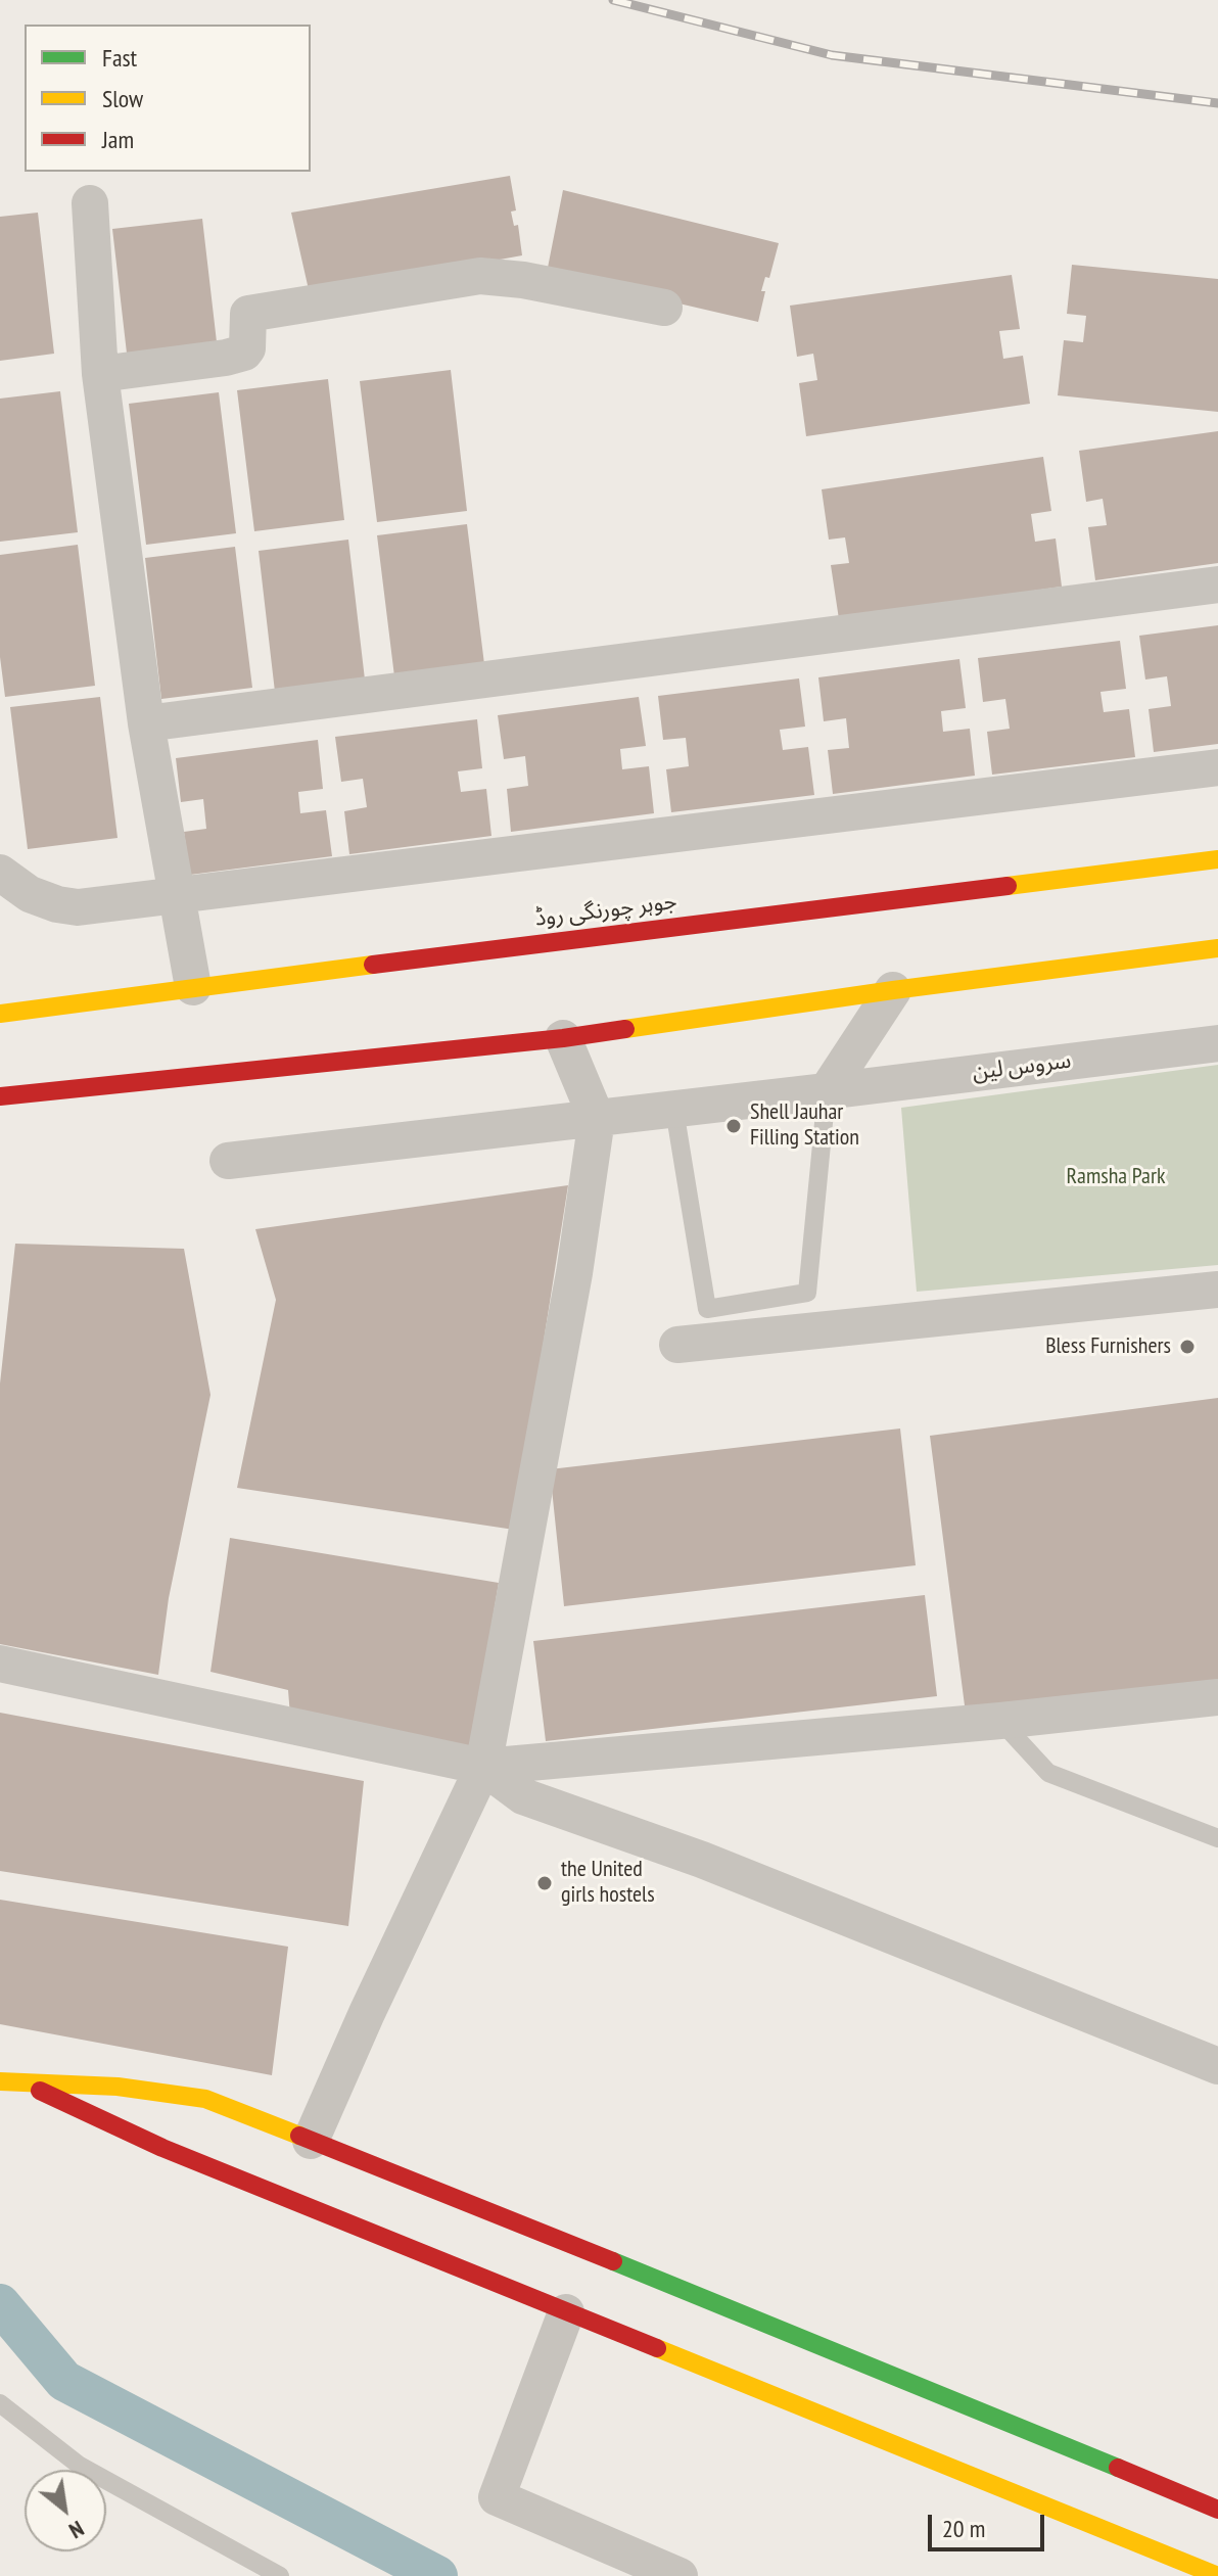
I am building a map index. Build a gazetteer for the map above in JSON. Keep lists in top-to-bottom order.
{
  "streets": {
    "street": ["جوہر چورنگی روڈ", "سروس لین"]
  },
  "parks": ["Ramsha Park"],
  "places": ["Shell Jauhar Filling Station", "Bless Furnishers", "the United girls hostels"],
  "legend": ["Fast", "Slow", "Jam"],
  "scale_bar": "20 m",
  "north": "bottom right"
}
